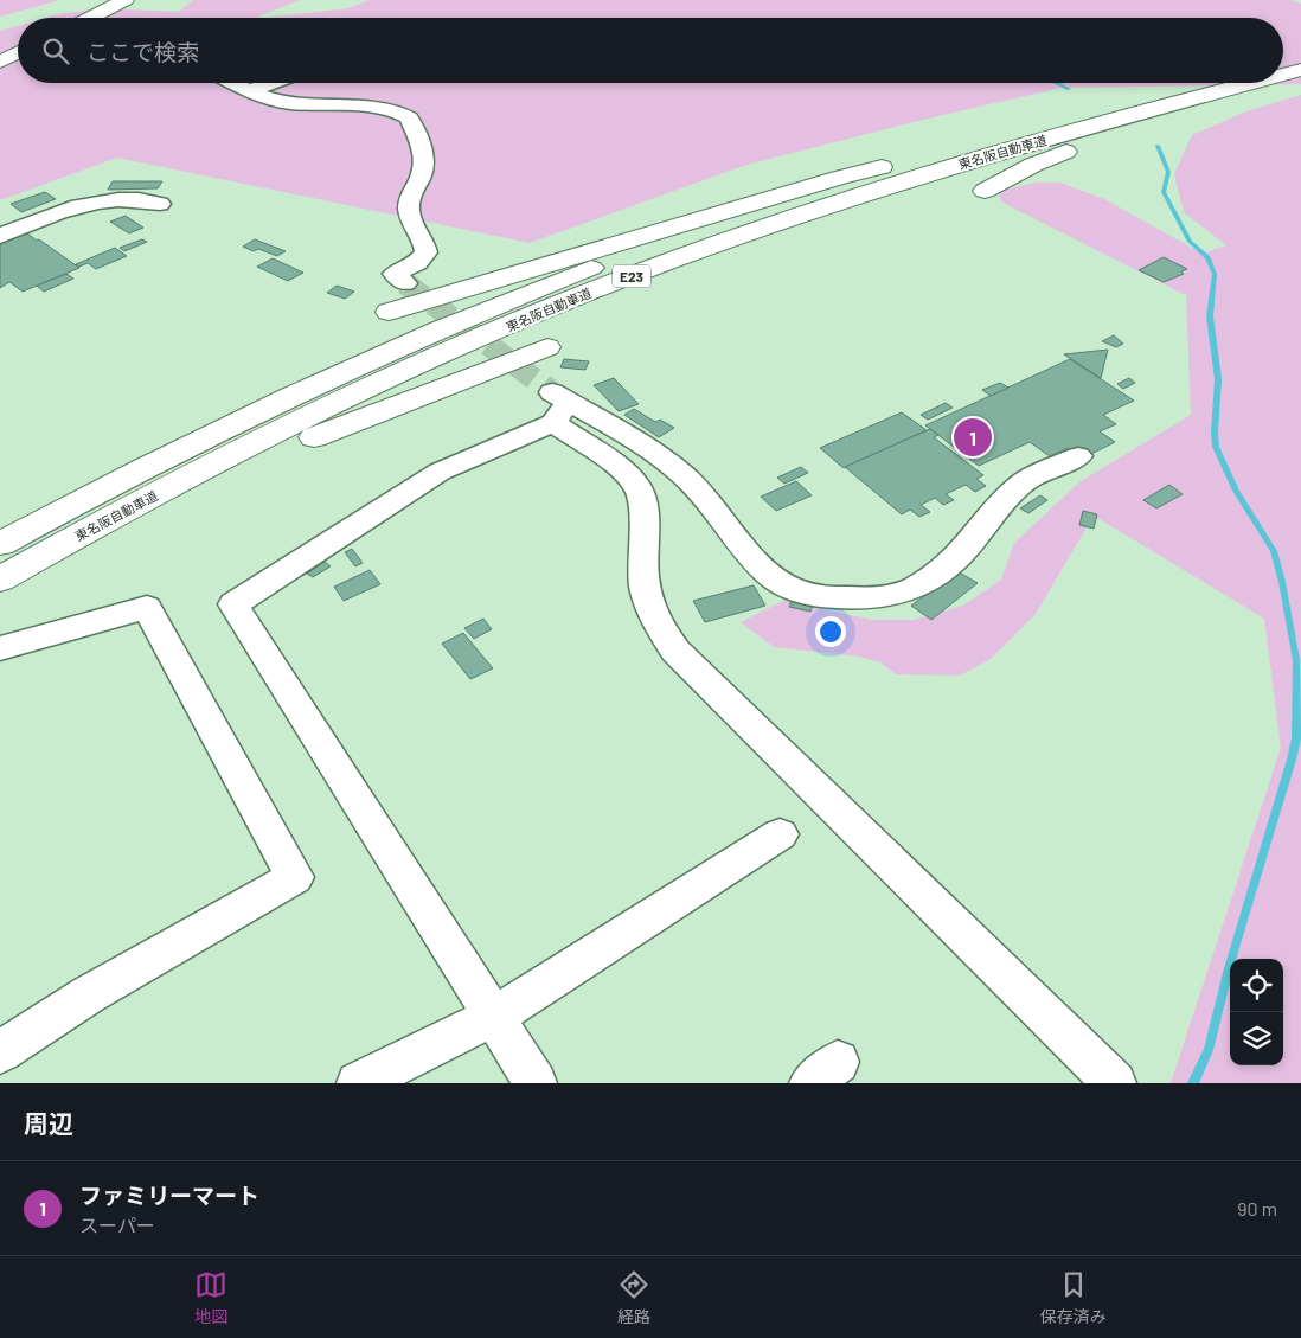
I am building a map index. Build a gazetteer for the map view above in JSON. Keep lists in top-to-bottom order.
{
  "streets": {
    "main road": ["東名阪自動車道", "E23"]
  },
  "page": {
    "search": "ここで検索",
    "pins": "1",
    "heading": "周辺",
    "list": [
      {
        "mark": "1",
        "name": "ファミリーマート",
        "note": "スーパー",
        "value": "90 m"
      }
    ],
    "nav": ["地図", "経路", "保存済み"]
  }
}
